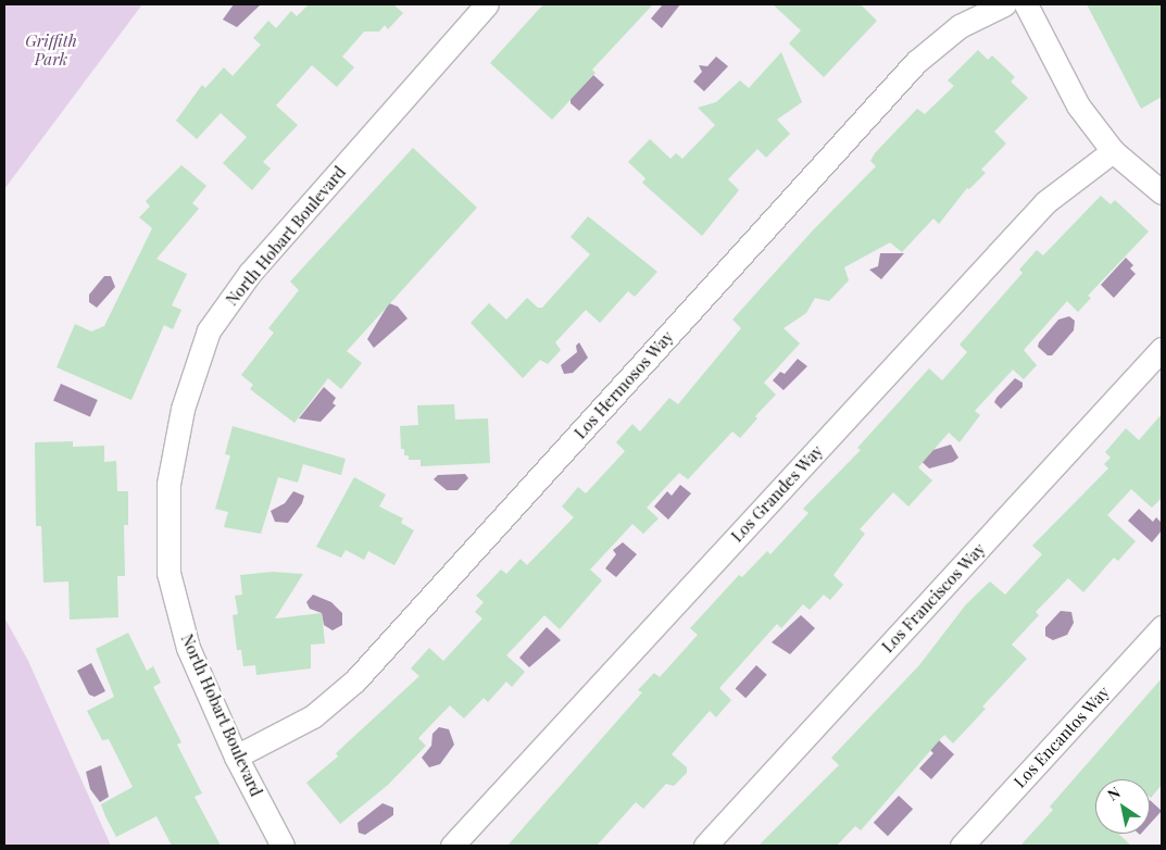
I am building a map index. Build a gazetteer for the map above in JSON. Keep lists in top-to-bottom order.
{
  "streets": {
    "street": [
      "North Hobart Boulevard",
      "Los Hermosos Way",
      "Los Grandes Way",
      "Los Franciscos Way",
      "Los Encantos Way"
    ]
  },
  "crossings": [
    ["North Hobart Boulevard", "Los Hermosos Way"]
  ],
  "parks": ["Griffith Park"],
  "north": "top left"
}
